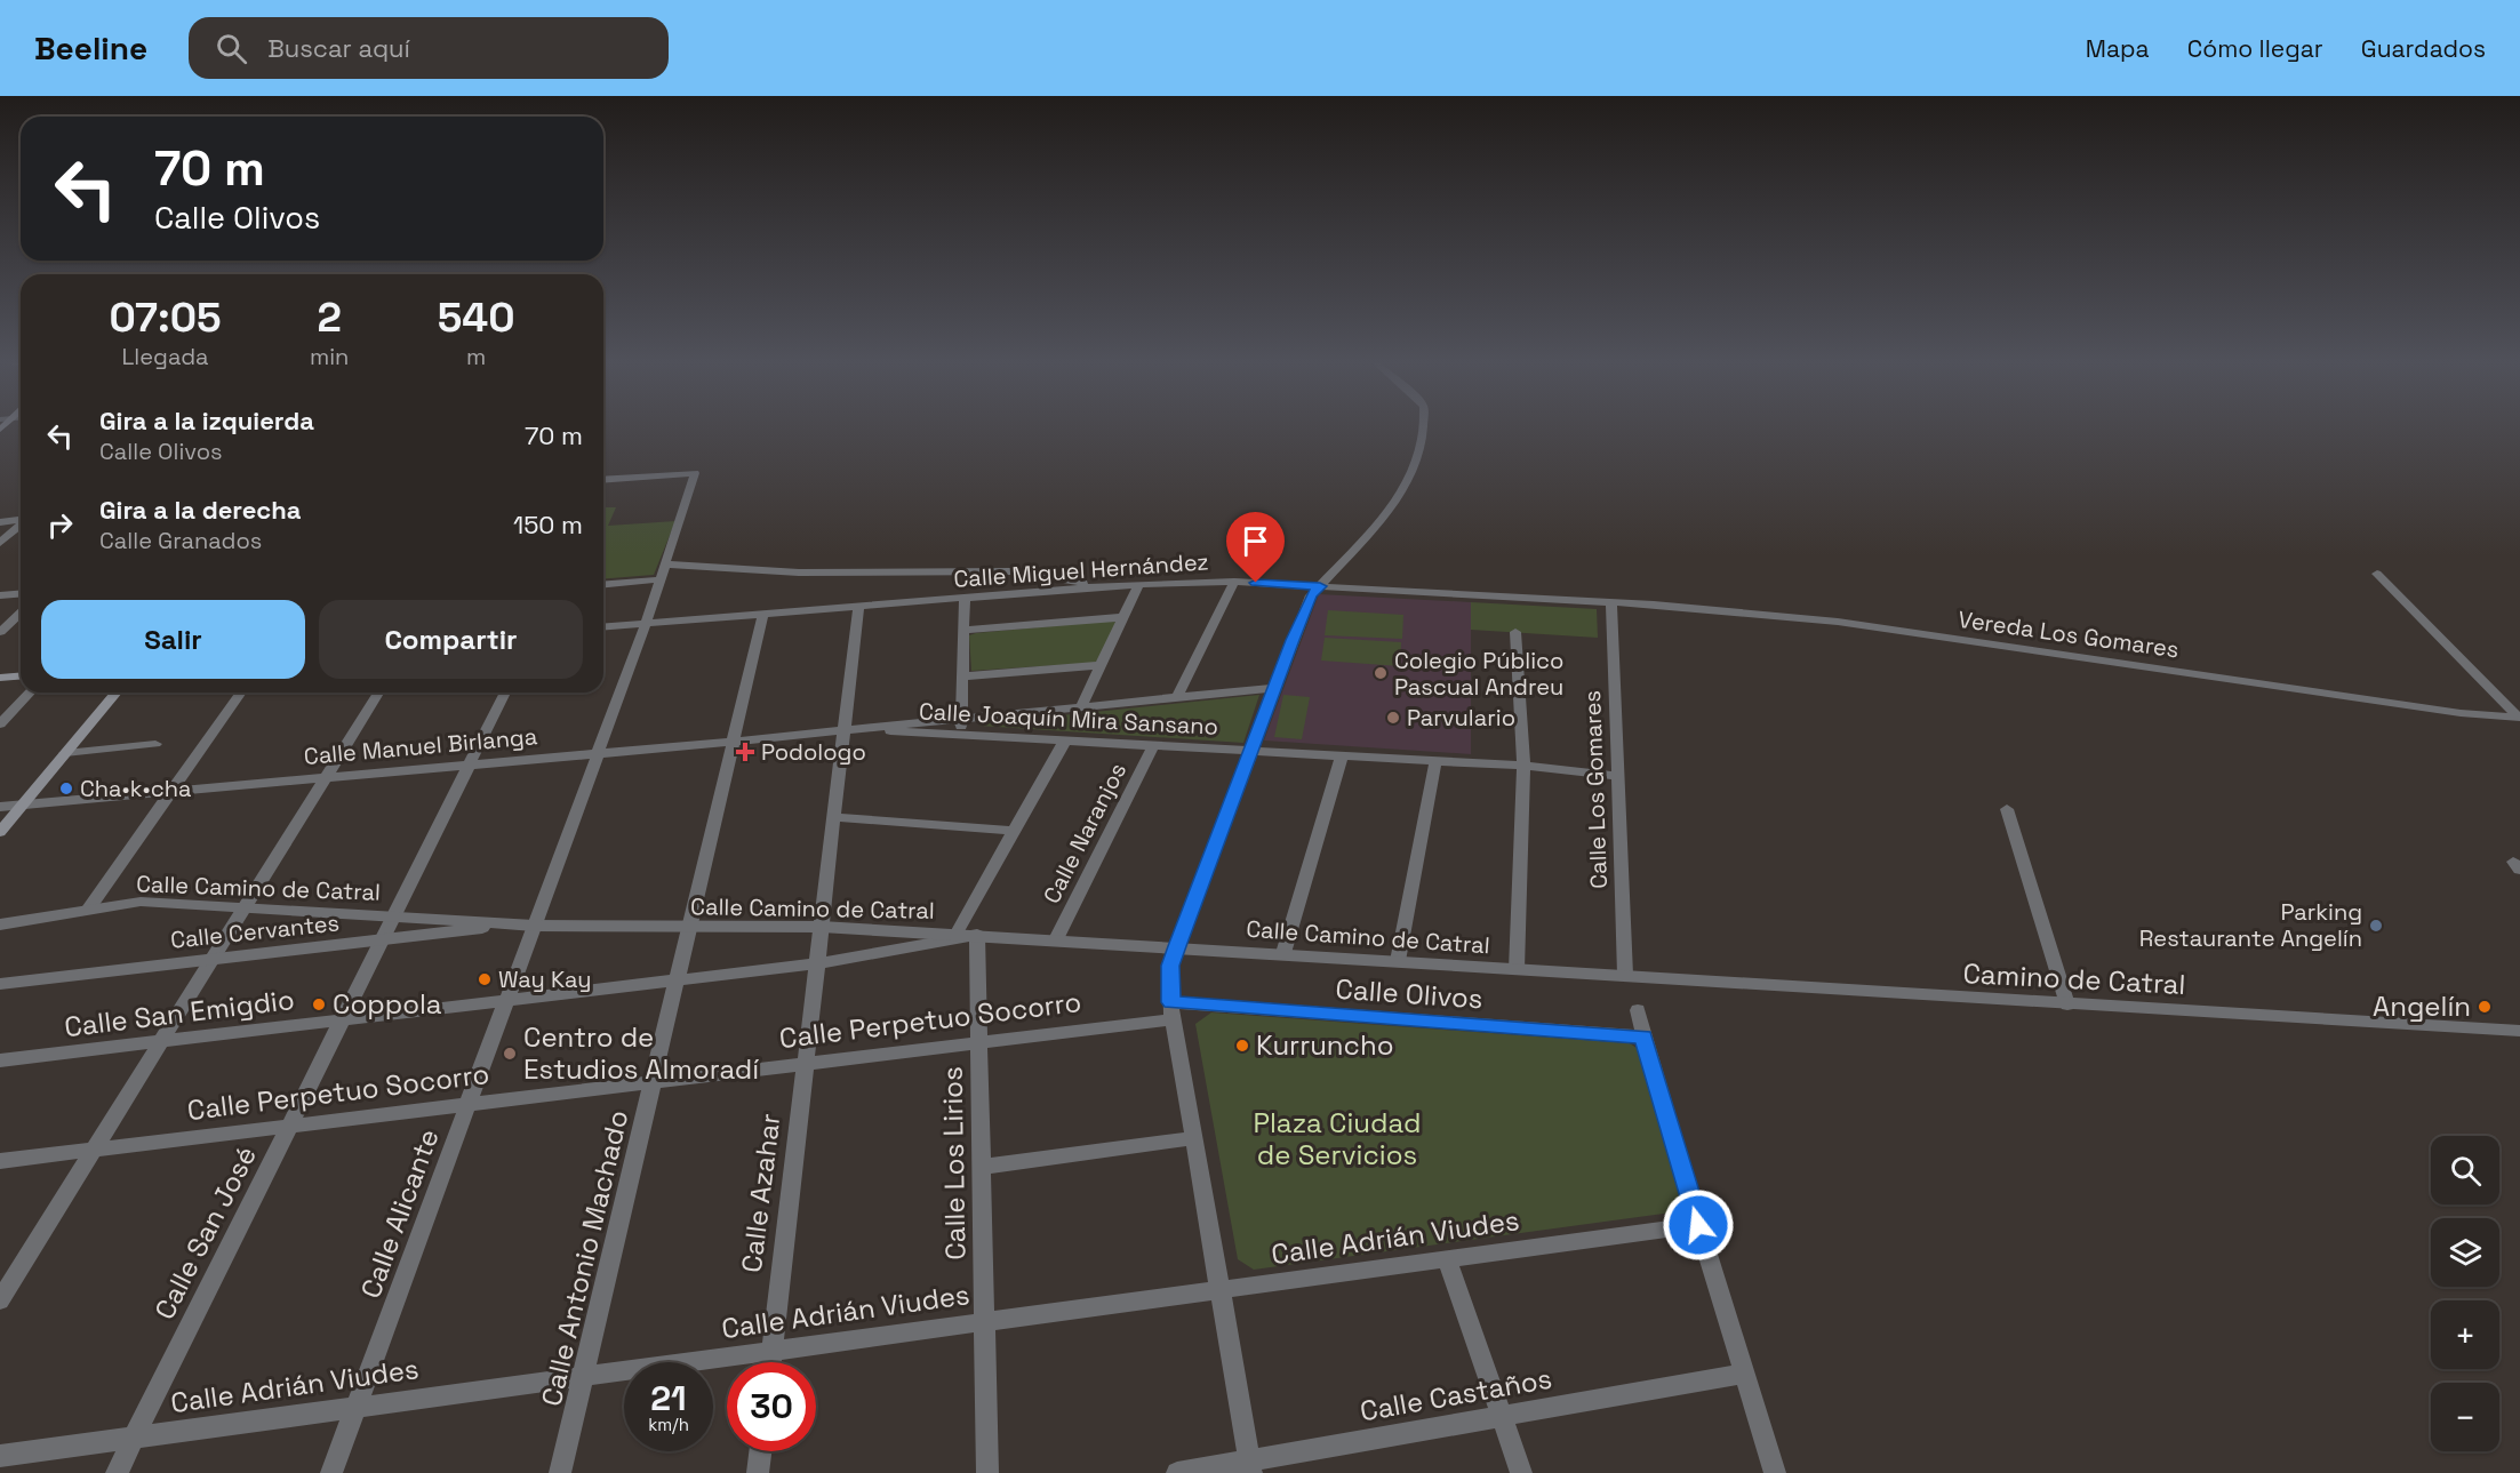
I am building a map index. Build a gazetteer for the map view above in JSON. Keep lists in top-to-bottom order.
{
  "streets": {
    "street": [
      "Calle Miguel Hernández",
      "Vereda Los Gomares",
      "Calle Joaquín Mira Sansano",
      "Calle Manuel Birlanga",
      "Calle Los Gomares",
      "Calle Naranjos",
      "Calle Camino de Catral",
      "Calle Cervantes",
      "Camino de Catral",
      "Calle Olivos",
      "Calle San Emigdio",
      "Calle Perpetuo Socorro",
      "Calle Los Lirios",
      "Calle Azahar",
      "Calle Alicante",
      "Calle San José",
      "Calle Adrián Viudes",
      "Calle Antonio Machado",
      "Calle Castaños"
    ]
  },
  "crossings": [
    ["Calle Miguel Hernández", "Vereda Los Gomares"],
    ["Calle Miguel Hernández", "Calle Los Gomares"],
    ["Calle Miguel Hernández", "Calle Azahar"],
    ["Calle Miguel Hernández", "Calle Alicante"],
    ["Calle Miguel Hernández", "Calle Antonio Machado"],
    ["Vereda Los Gomares", "Calle Los Gomares"],
    ["Calle Joaquín Mira Sansano", "Calle Manuel Birlanga"],
    ["Calle Joaquín Mira Sansano", "Calle Los Gomares"],
    ["Calle Joaquín Mira Sansano", "Calle Naranjos"],
    ["Calle Joaquín Mira Sansano", "Calle Azahar"],
    ["Calle Manuel Birlanga", "Calle Azahar"],
    ["Calle Manuel Birlanga", "Calle Alicante"],
    ["Calle Manuel Birlanga", "Calle San José"],
    ["Calle Manuel Birlanga", "Calle Antonio Machado"],
    ["Calle Los Gomares", "Calle Camino de Catral"],
    ["Calle Los Gomares", "Camino de Catral"],
    ["Calle Naranjos", "Calle Camino de Catral"],
    ["Calle Camino de Catral", "Calle Cervantes"],
    ["Calle Camino de Catral", "Camino de Catral"],
    ["Calle Camino de Catral", "Calle San Emigdio"],
    ["Calle Camino de Catral", "Calle Los Lirios"],
    ["Calle Camino de Catral", "Calle Azahar"],
    ["Calle Camino de Catral", "Calle Alicante"],
    ["Calle Camino de Catral", "Calle San José"],
    ["Calle Camino de Catral", "Calle Antonio Machado"],
    ["Calle Cervantes", "Calle San José"],
    ["Calle Olivos", "Calle Perpetuo Socorro"],
    ["Calle San Emigdio", "Calle Los Lirios"],
    ["Calle San Emigdio", "Calle Azahar"],
    ["Calle San Emigdio", "Calle Alicante"],
    ["Calle San Emigdio", "Calle San José"],
    ["Calle San Emigdio", "Calle Antonio Machado"],
    ["Calle Perpetuo Socorro", "Calle Los Lirios"],
    ["Calle Perpetuo Socorro", "Calle Azahar"],
    ["Calle Perpetuo Socorro", "Calle Alicante"],
    ["Calle Perpetuo Socorro", "Calle San José"],
    ["Calle Perpetuo Socorro", "Calle Antonio Machado"],
    ["Calle Los Lirios", "Calle Adrián Viudes"],
    ["Calle Azahar", "Calle Adrián Viudes"],
    ["Calle Alicante", "Calle Adrián Viudes"],
    ["Calle San José", "Calle Adrián Viudes"],
    ["Calle Adrián Viudes", "Calle Antonio Machado"]
  ],
  "parks": ["Plaza Ciudad de Servicios"],
  "places": {
    "other": [
      "Colegio Público Pascual Andreu",
      "Parvulario",
      "Cha•k•cha",
      "Parking Restaurante Angelín",
      "Way Kay",
      "Coppola",
      "Angelín",
      "Kurruncho",
      "Centro de Estudios Almoradí"
    ],
    "health": ["Podologo"]
  },
  "page": {
    "header": "Beeline",
    "search": "Buscar aquí",
    "nav": ["Mapa", "Cómo llegar", "Guardados"],
    "turn": ["70 m", "Calle Olivos"],
    "eta": [
      "07:05",
      "Llegada",
      "2",
      "min",
      "540",
      "m"
    ],
    "list": [
      {
        "name": "Gira a la izquierda",
        "note": "Calle Olivos",
        "value": "70 m"
      },
      {
        "name": "Gira a la derecha",
        "note": "Calle Granados",
        "value": "150 m"
      }
    ],
    "buttons": ["Salir", "Compartir"],
    "map_buttons": ["+", "−"],
    "speed": "21 km/h",
    "limit": "30"
  }
}
